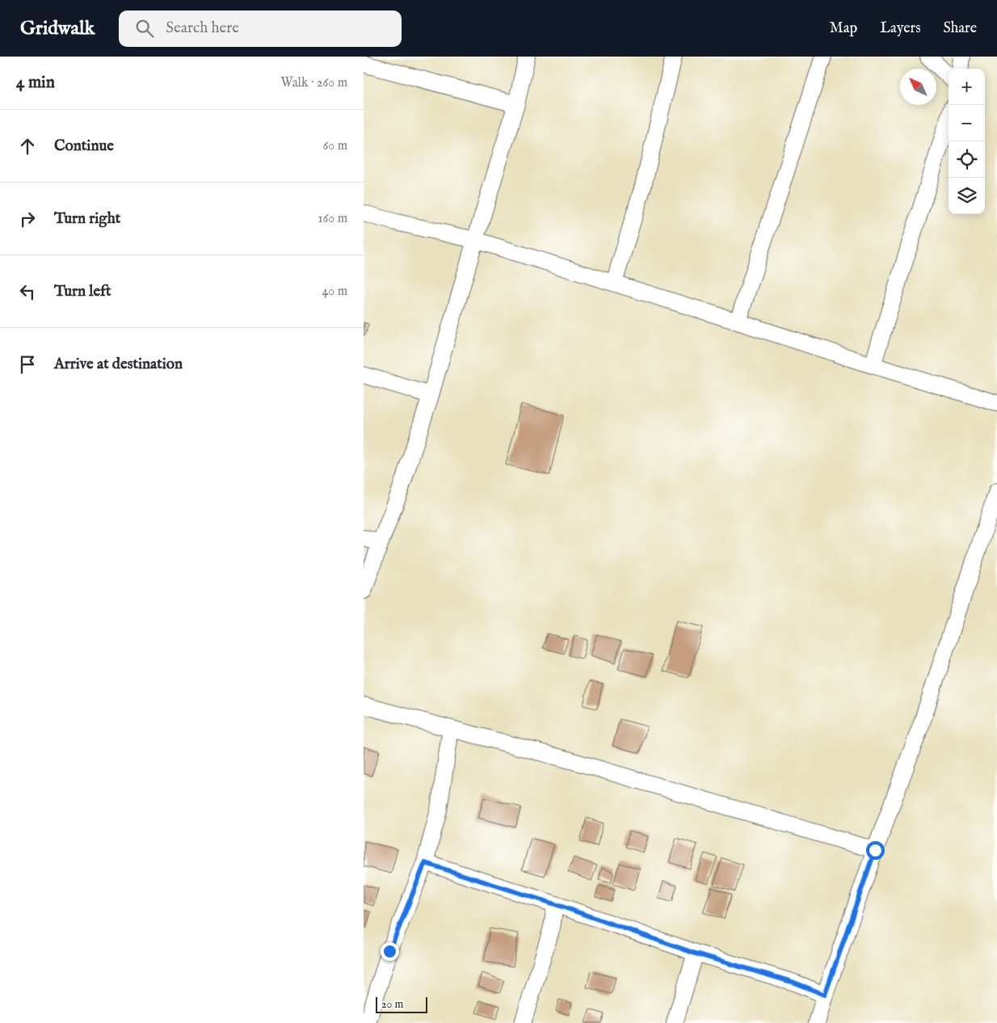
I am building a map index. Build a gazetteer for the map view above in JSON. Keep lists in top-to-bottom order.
{
  "scale_bar": "20 m",
  "north": "top left",
  "page": {
    "header": "Gridwalk",
    "search": "Search here",
    "nav": ["Map", "Layers", "Share"],
    "heading": ["4 min", "Walk · 260 m"],
    "map_buttons": ["+", "−"],
    "list": [
      ["Continue", "60 m"],
      ["Turn right", "160 m"],
      ["Turn left", "40 m"],
      "Arrive at destination"
    ],
    "scale": "20 m"
  }
}
